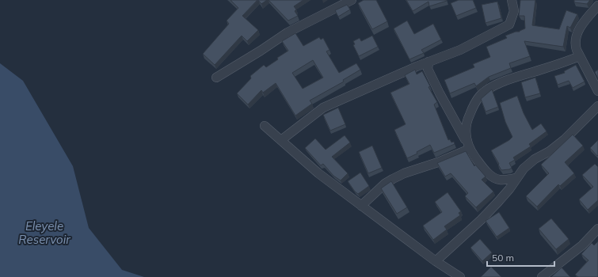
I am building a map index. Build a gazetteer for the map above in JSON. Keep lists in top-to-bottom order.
{
  "water": ["Eleyele Reservoir"],
  "scale_bar": "50 m"
}
